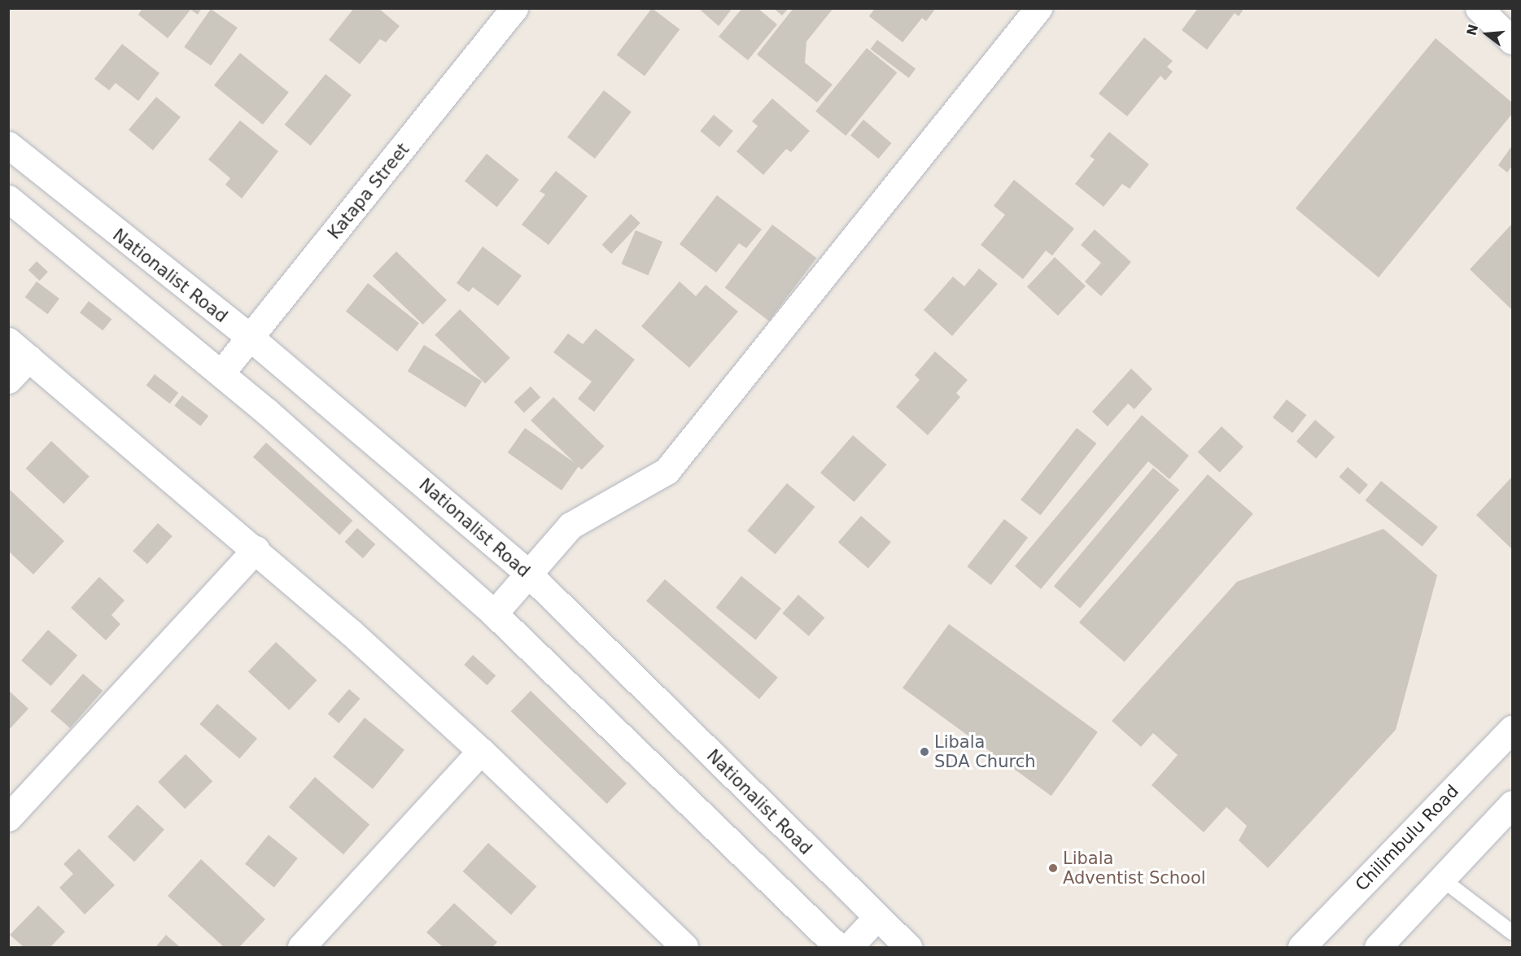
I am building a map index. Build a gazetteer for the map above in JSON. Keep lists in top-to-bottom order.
{
  "streets": {
    "street": ["Katapa Street", "Nationalist Road", "Chilimbulu Road"]
  },
  "crossings": [
    ["Katapa Street", "Nationalist Road"]
  ],
  "places": ["Libala SDA Church", "Libala Adventist School"],
  "north": "left"
}
